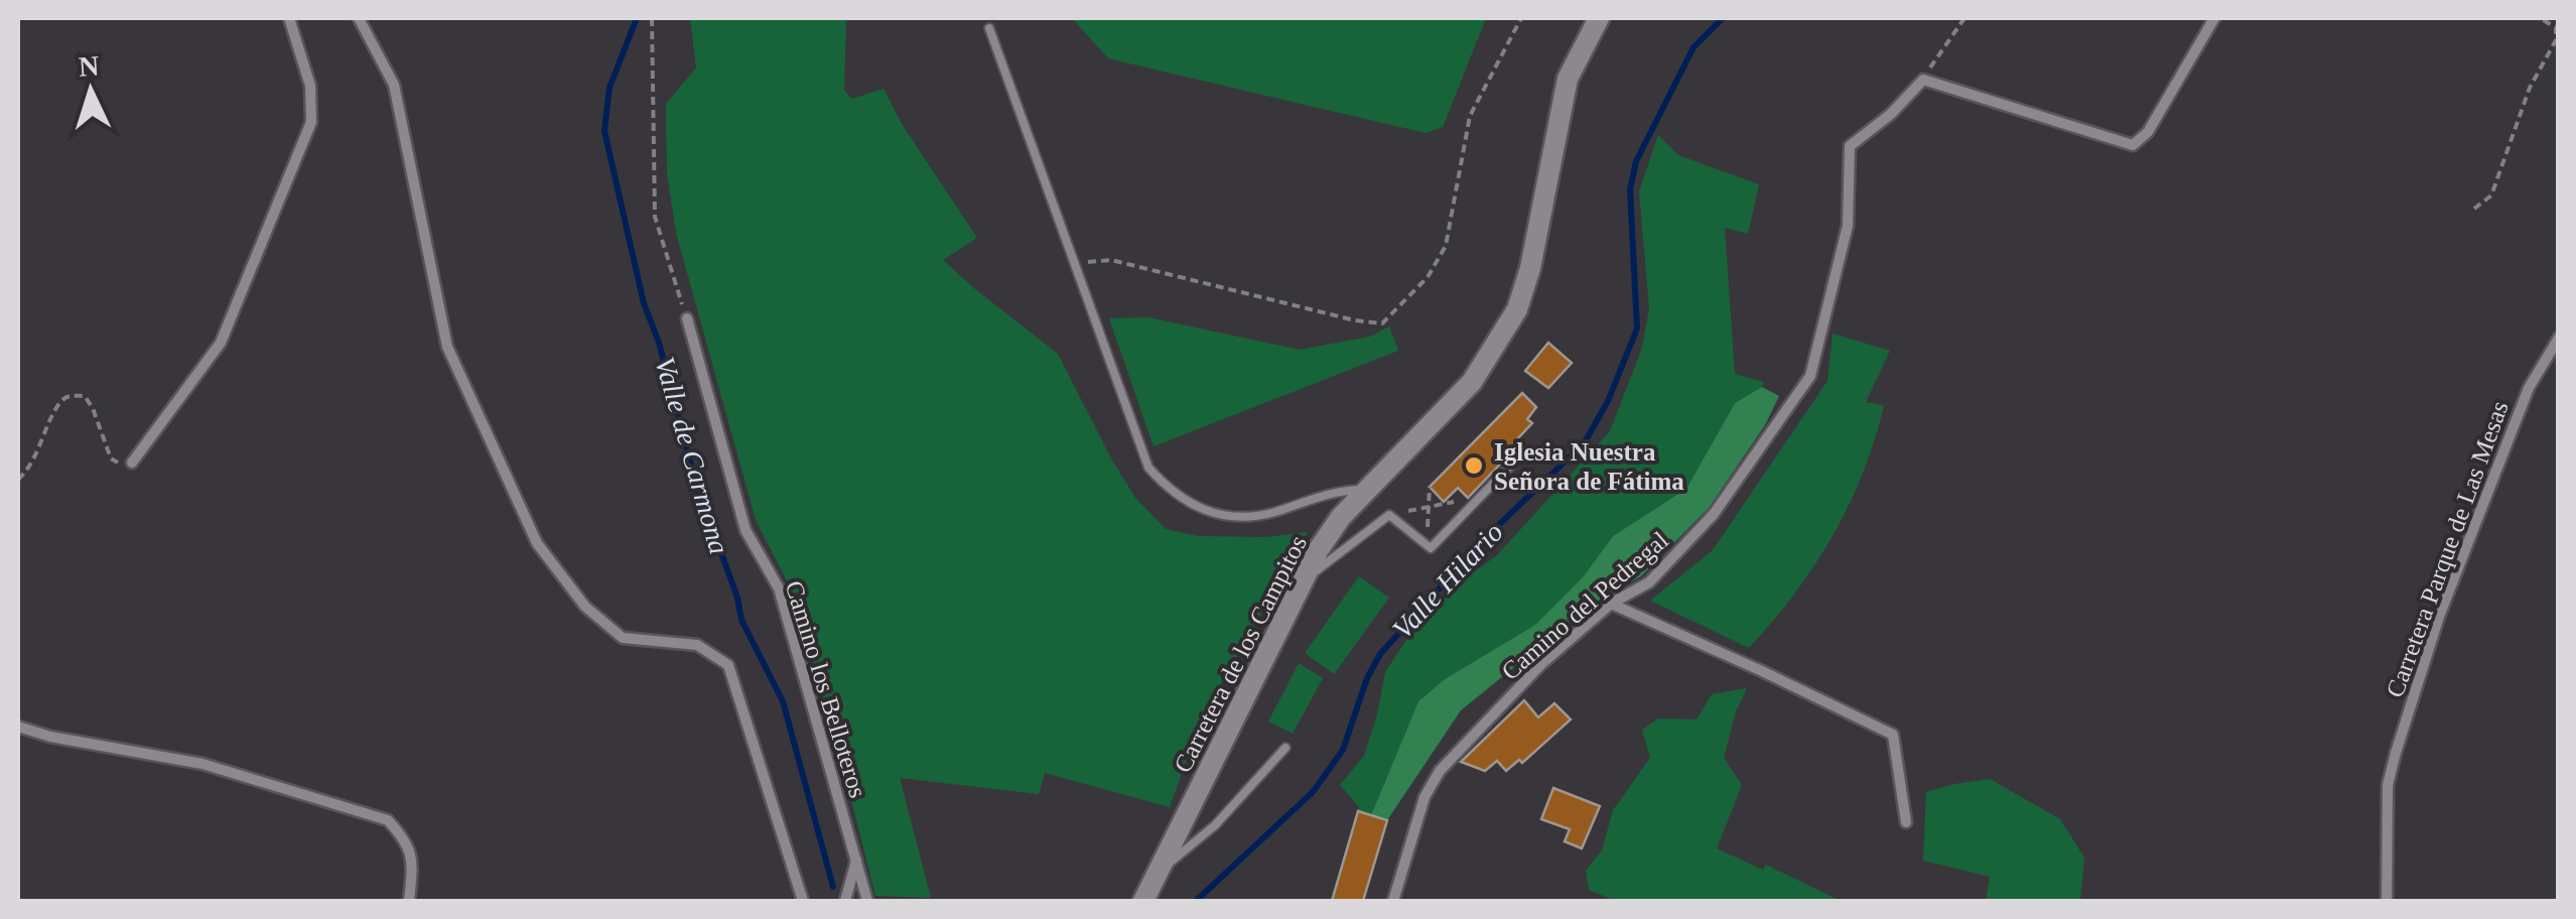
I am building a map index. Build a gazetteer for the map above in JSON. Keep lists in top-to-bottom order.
{
  "streets": {
    "main road": ["Carretera de los Campitos"],
    "street": ["Carretera Parque de Las Mesas", "Camino del Pedregal", "Camino los Belloteros"]
  },
  "water": ["Valle de Carmona", "Valle Hilario"],
  "places": ["Iglesia Nuestra Señora de Fátima"],
  "north": "top"
}
